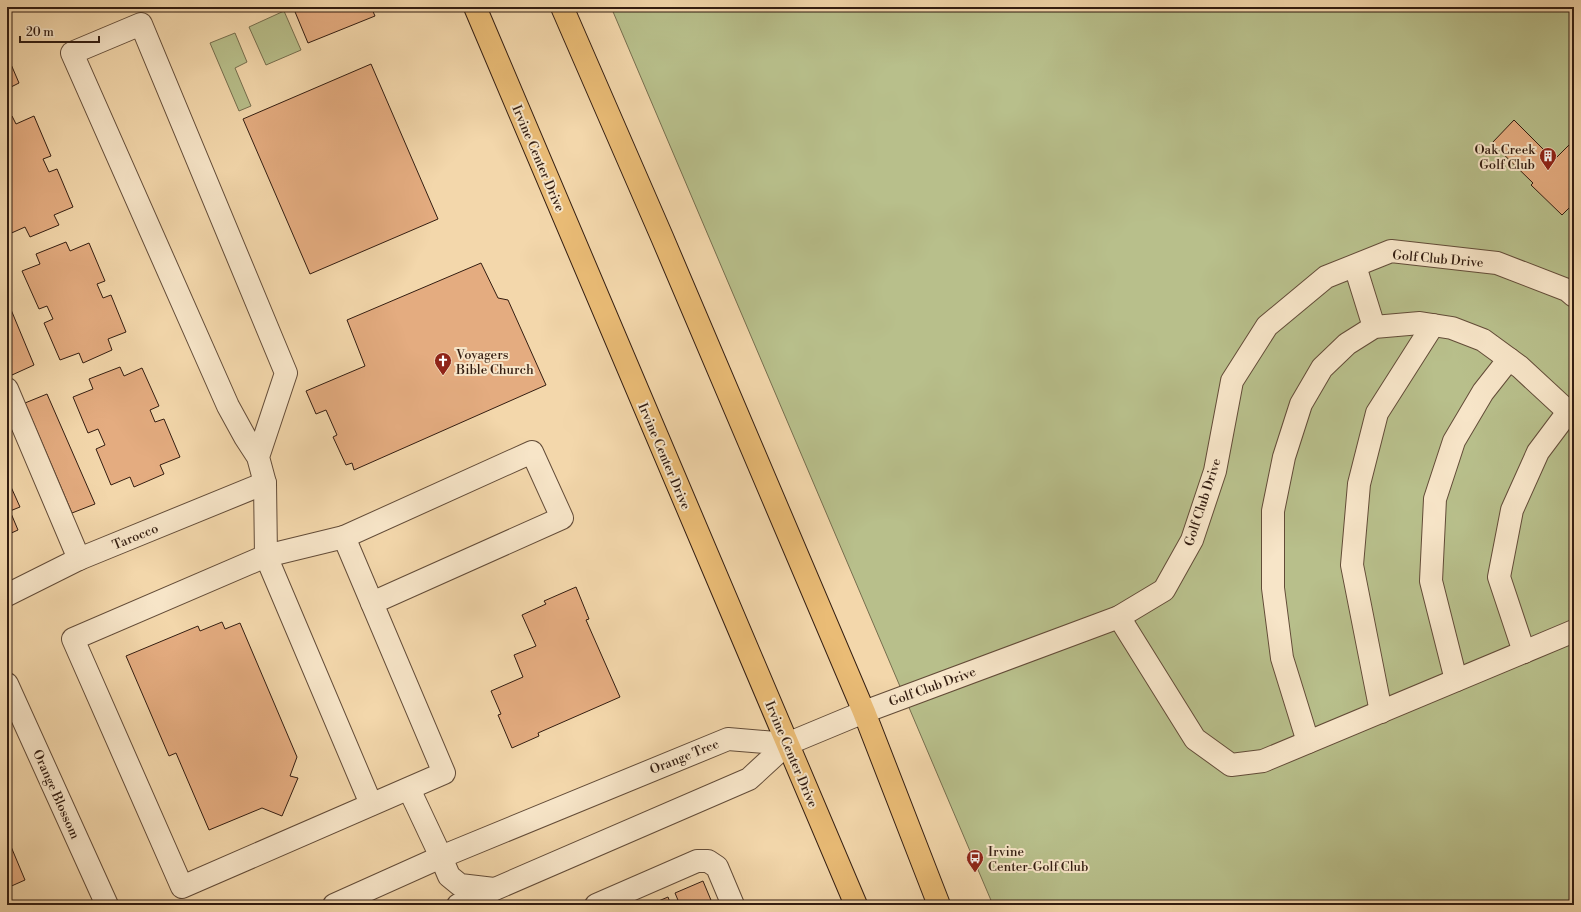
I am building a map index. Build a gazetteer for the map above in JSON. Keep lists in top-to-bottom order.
{
  "streets": {
    "main road": ["Irvine Center Drive"],
    "street": [
      "Golf Club Drive",
      "Tarocco",
      "Orange Tree",
      "Orange Blossom"
    ]
  },
  "crossings": [
    ["Irvine Center Drive", "Golf Club Drive"],
    ["Irvine Center Drive", "Orange Tree"],
    ["Golf Club Drive", "Orange Tree"]
  ],
  "places": {
    "building": ["Oak Creek Golf Club"],
    "church": ["Voyagers Bible Church"],
    "bus stop": ["Irvine Center-Golf Club"]
  },
  "scale_bar": "20 m"
}
